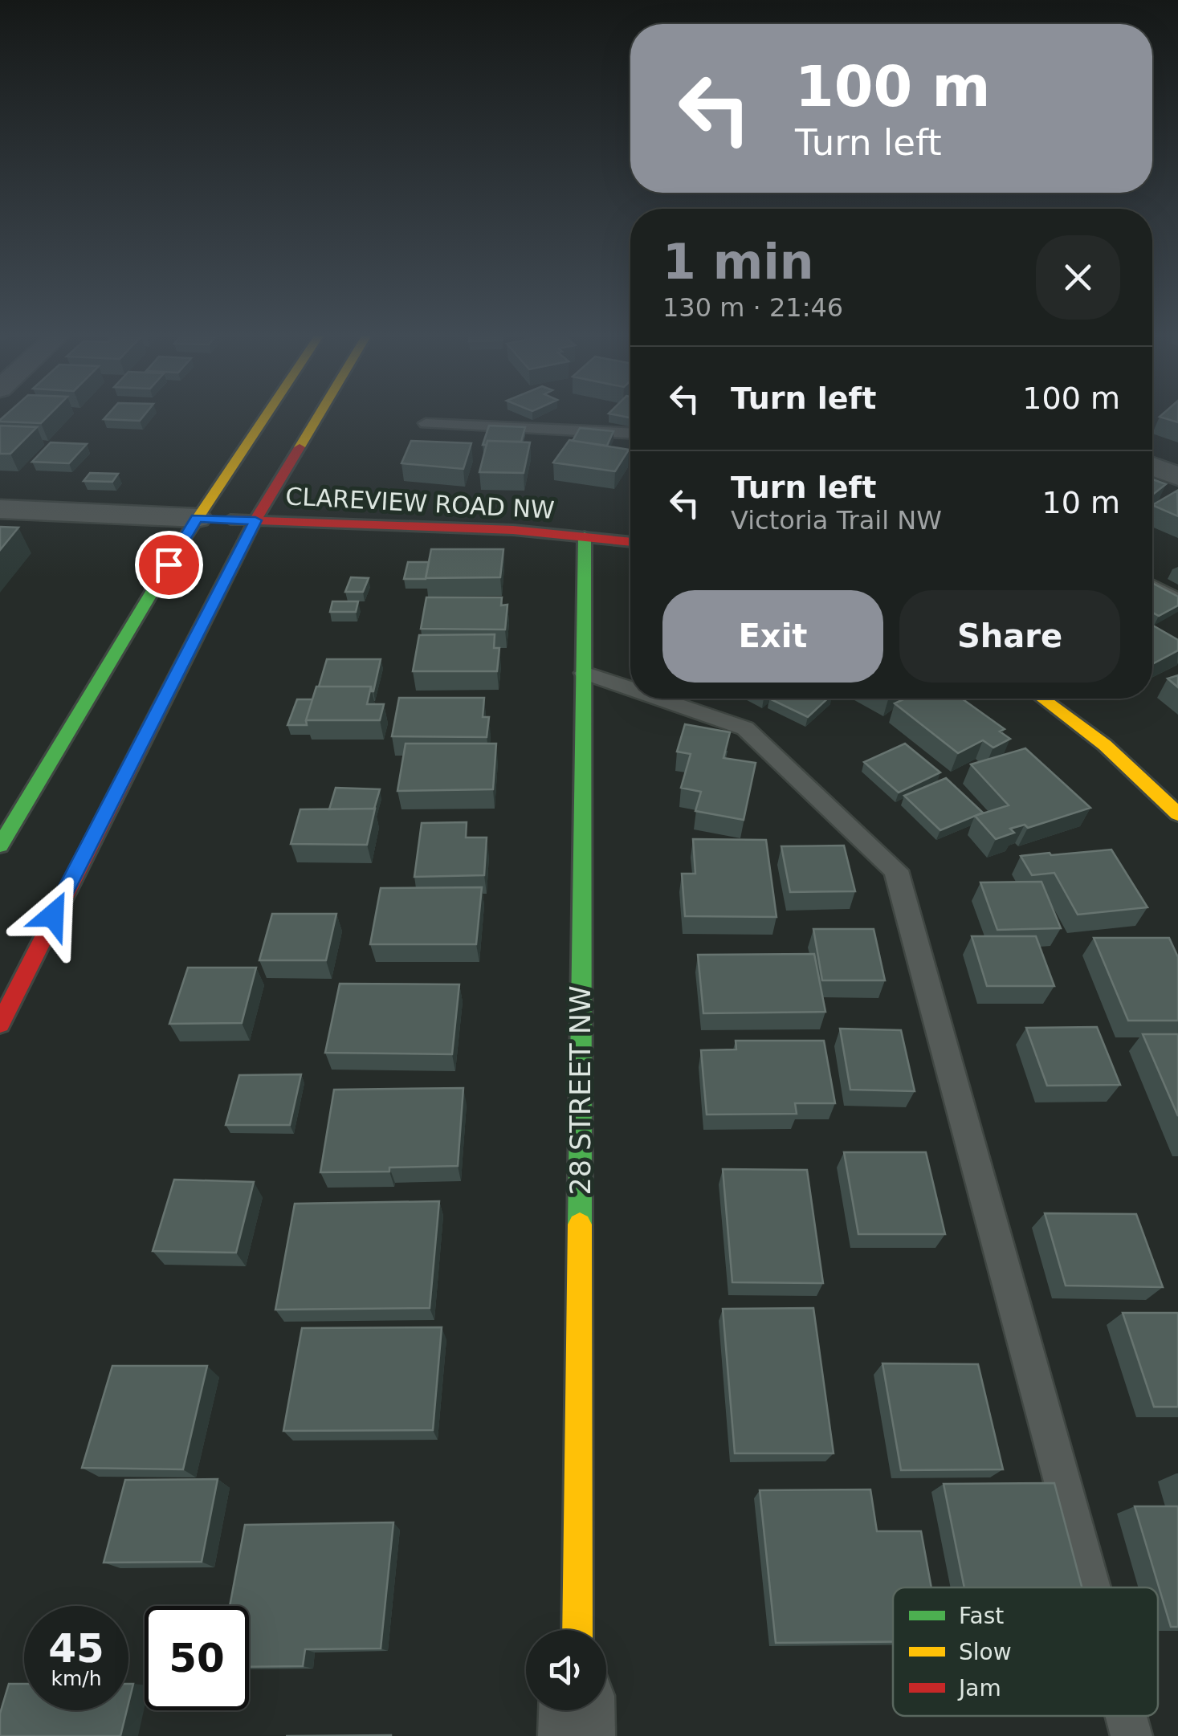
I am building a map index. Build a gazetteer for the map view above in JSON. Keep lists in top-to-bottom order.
{
  "streets": {
    "main road": ["CLAREVIEW ROAD NW", "28 STREET NW"]
  },
  "crossings": [
    ["CLAREVIEW ROAD NW", "28 STREET NW"]
  ],
  "legend": ["Fast", "Slow", "Jam"],
  "page": {
    "turn": ["100 m", "Turn left"],
    "heading": ["1 min", "130 m · 21:46"],
    "list": [
      {
        "name": "Turn left",
        "value": "100 m"
      },
      {
        "name": "Turn left",
        "note": "Victoria Trail NW",
        "value": "10 m"
      }
    ],
    "buttons": ["Exit", "Share"],
    "speed": "45 km/h",
    "limit": "50"
  }
}
